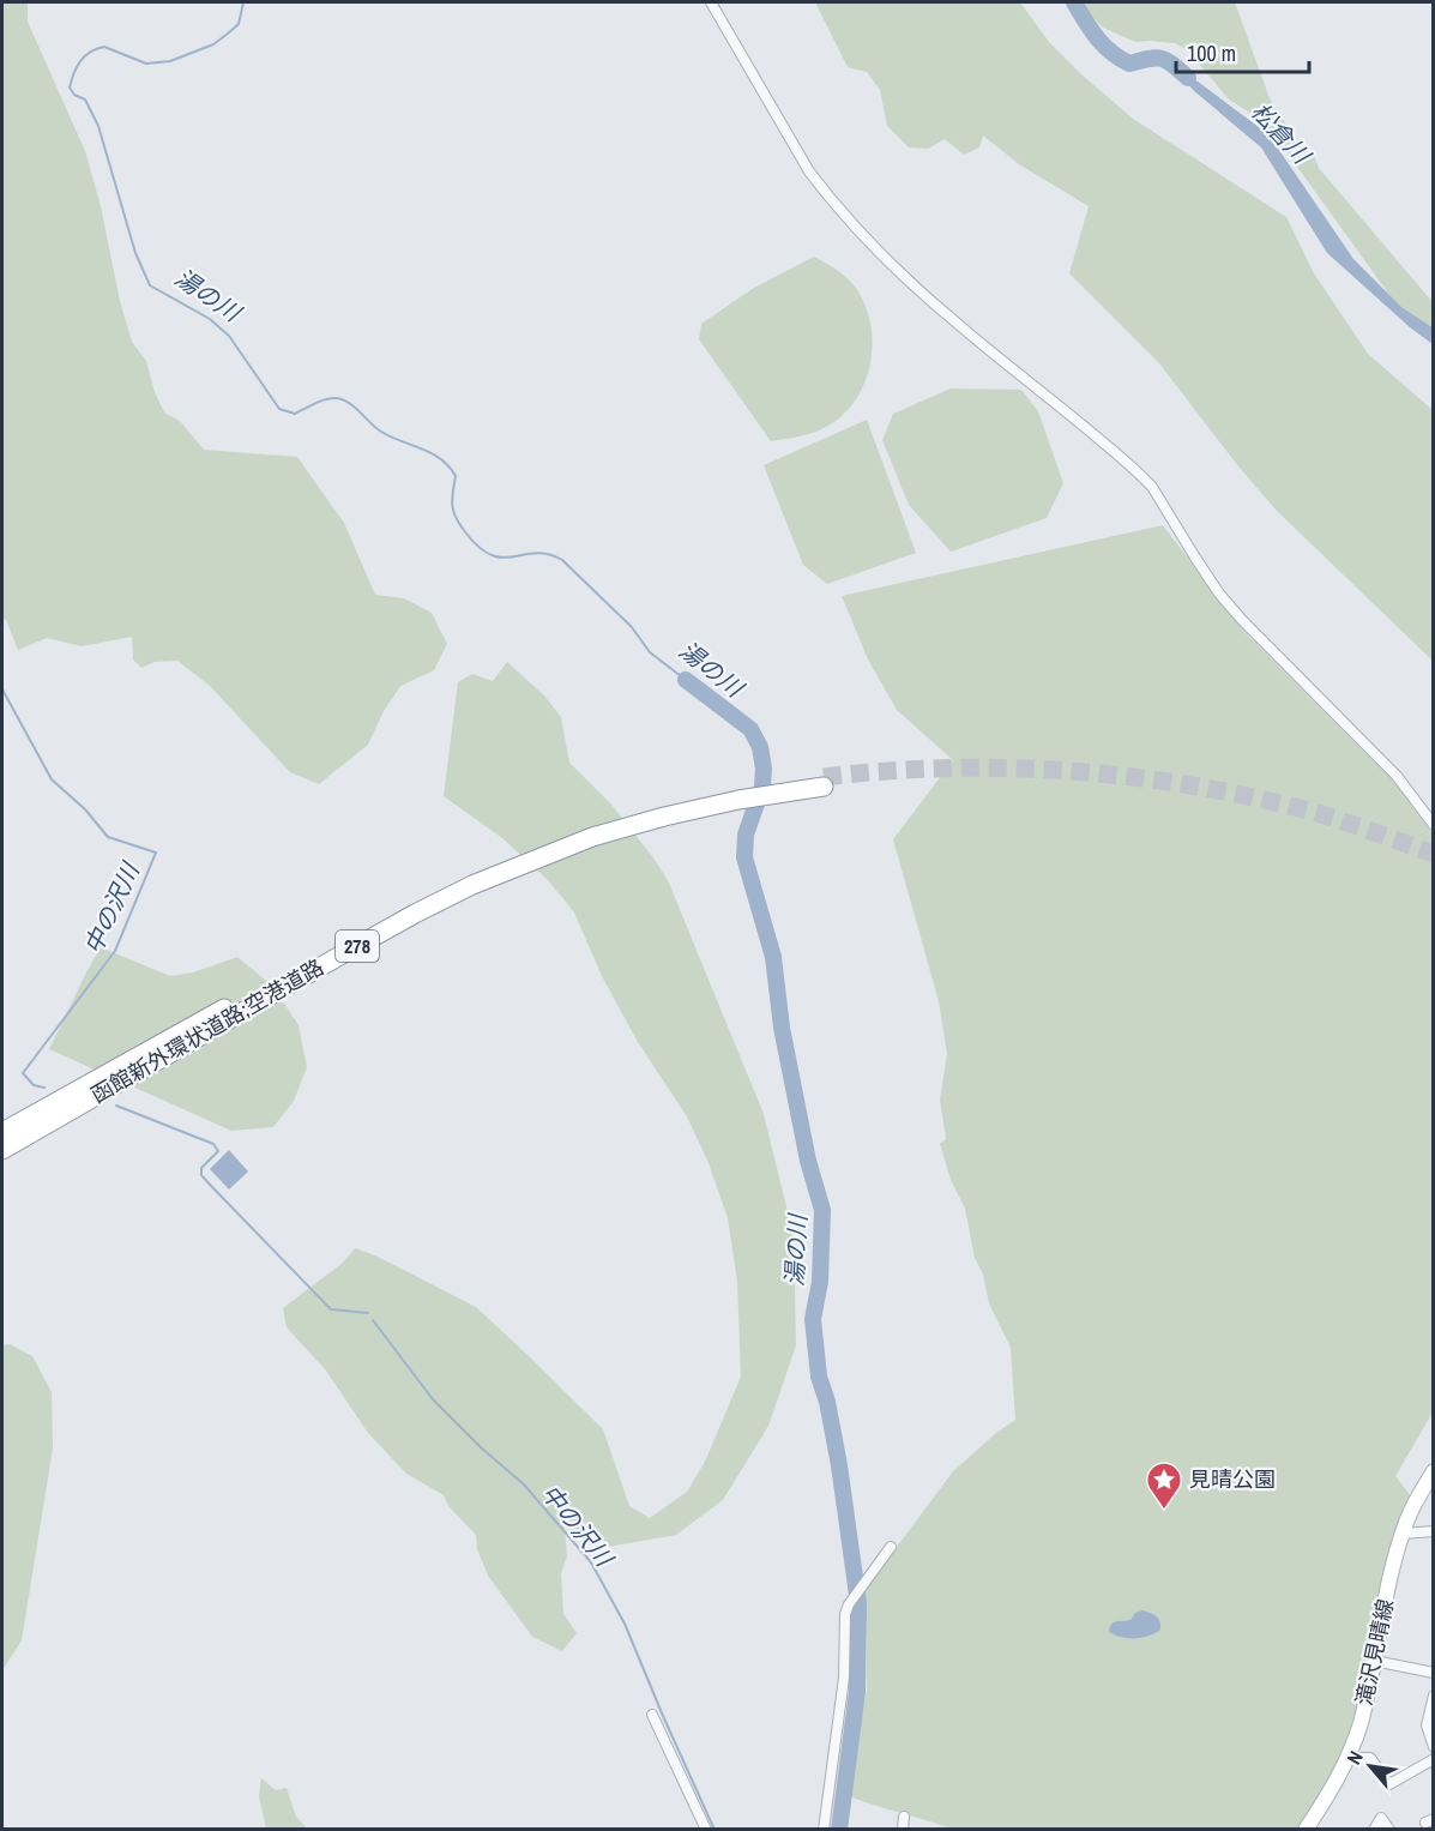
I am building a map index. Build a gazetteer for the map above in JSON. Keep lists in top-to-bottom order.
{
  "streets": {
    "highway": ["278", "函館新外環状道路;空港道路"],
    "street": ["滝沢見晴線"]
  },
  "water": ["松倉川", "湯の川", "中の沢川"],
  "places": {
    "place": ["見晴公園"]
  },
  "scale_bar": "100 m",
  "north": "top left"
}
